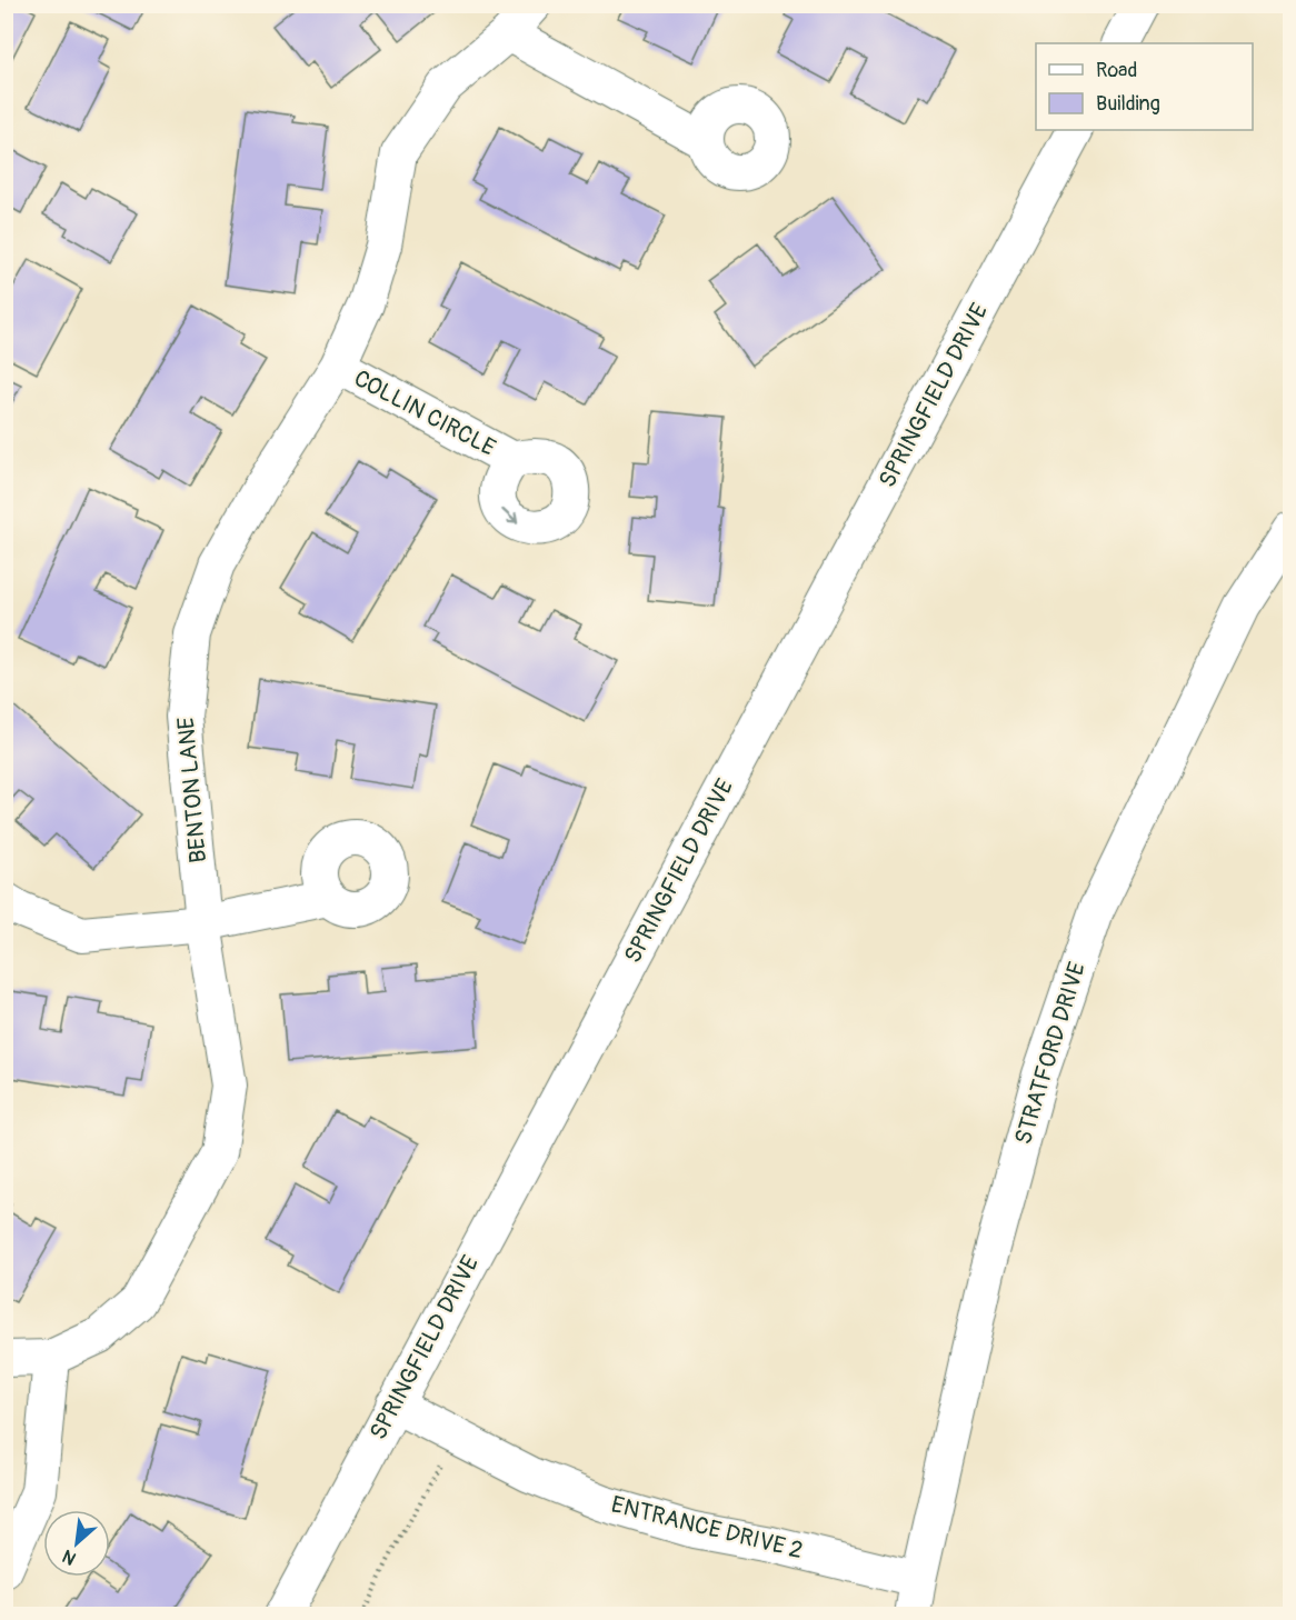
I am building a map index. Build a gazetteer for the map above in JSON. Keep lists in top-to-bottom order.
{
  "streets": {
    "street": [
      "SPRINGFIELD DRIVE",
      "COLLIN CIRCLE",
      "BENTON LANE",
      "STRATFORD DRIVE",
      "ENTRANCE DRIVE 2"
    ]
  },
  "crossings": [
    ["SPRINGFIELD DRIVE", "ENTRANCE DRIVE 2"],
    ["COLLIN CIRCLE", "BENTON LANE"],
    ["STRATFORD DRIVE", "ENTRANCE DRIVE 2"]
  ],
  "legend": ["Road", "Building"],
  "north": "bottom left"
}
